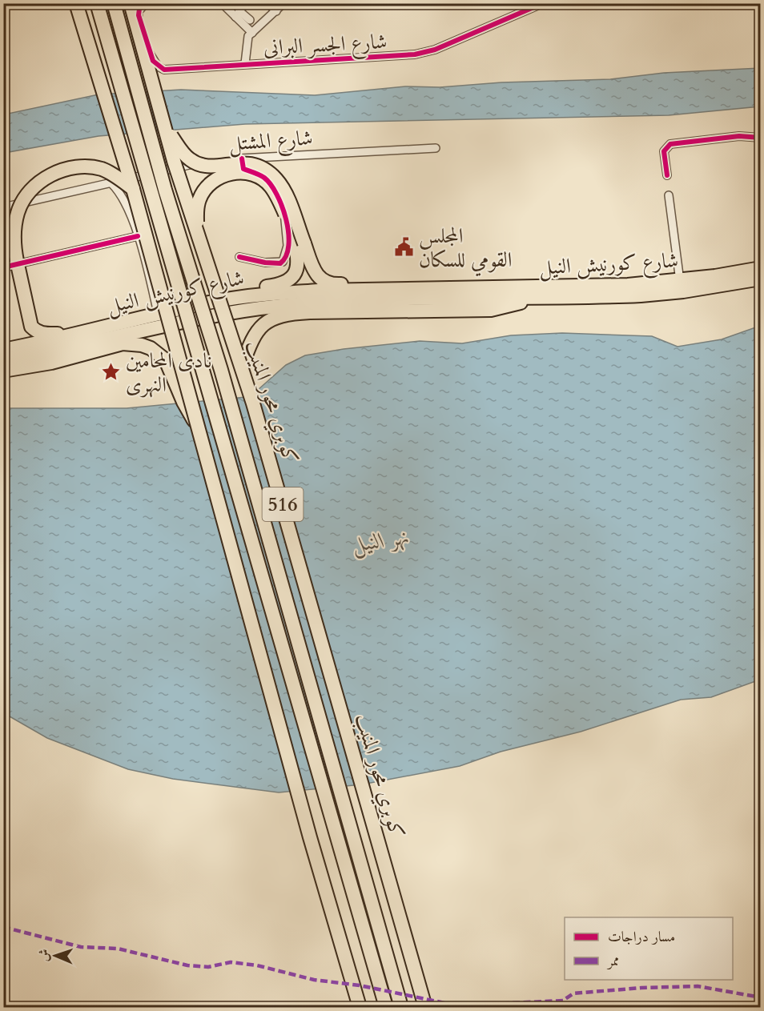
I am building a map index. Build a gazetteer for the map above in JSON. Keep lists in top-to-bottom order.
{
  "streets": {
    "highway": ["شارع كورنيش النيل", "كوبري محور المنيب", "516"],
    "street": ["شارع الجسر البرانى", "شارع المشتل"]
  },
  "crossings": [
    ["شارع الجسر البرانى", "كوبري محور المنيب"]
  ],
  "water": ["نهر النيل"],
  "places": {
    "public building": ["المجلس القومي للسكان"],
    "place": ["نادى المحامين النهرى"]
  },
  "legend": ["مسار دراجات", "ممر"],
  "north": "left"
}
